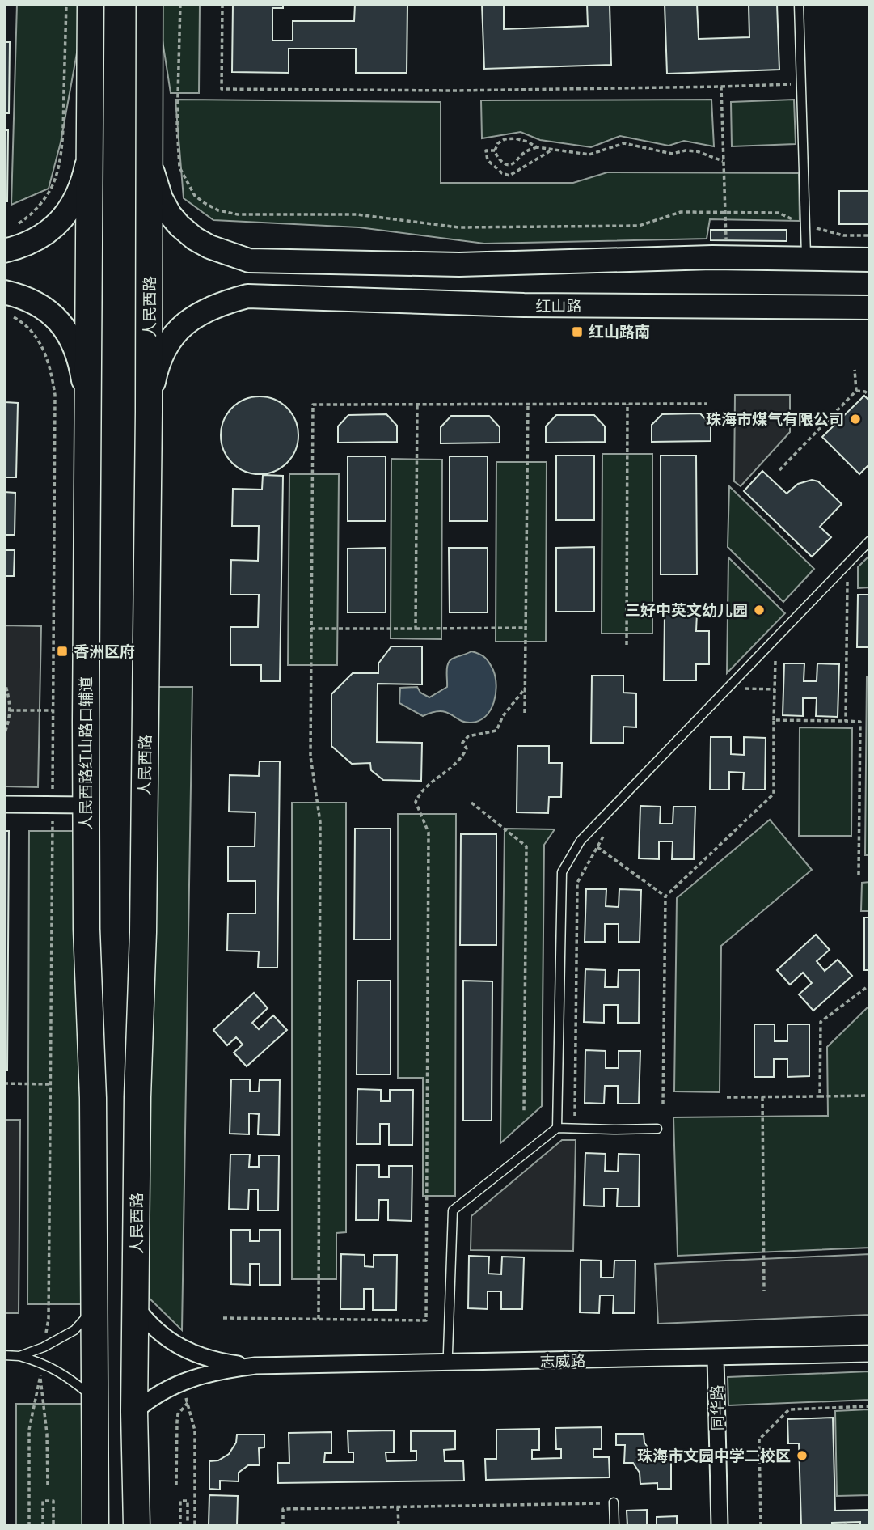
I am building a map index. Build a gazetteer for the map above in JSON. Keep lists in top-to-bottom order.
{
  "streets": {
    "main road": ["红山路", "人民西路", "人民西路红山路口辅道"],
    "street": ["志威路", "同华路"]
  },
  "crossings": [
    ["红山路", "人民西路"],
    ["人民西路", "志威路"],
    ["志威路", "同华路"]
  ],
  "places": {
    "transit": ["红山路南", "香洲区府"],
    "other": ["珠海市煤气有限公司", "三好中英文幼儿园", "珠海市文园中学二校区"]
  }
}
